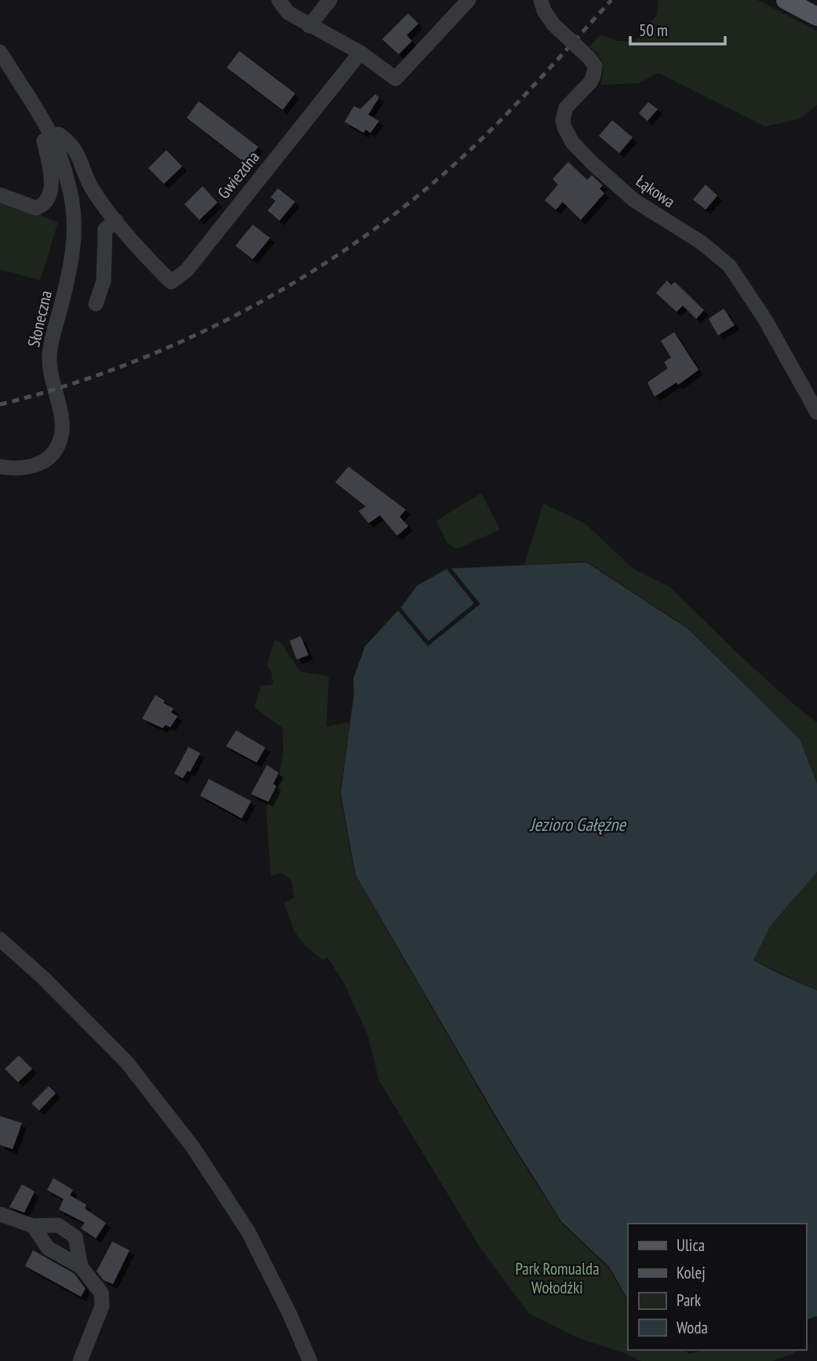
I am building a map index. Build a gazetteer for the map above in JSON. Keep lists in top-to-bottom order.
{
  "streets": {
    "street": ["Gwiezdna", "Łąkowa", "Słoneczna"]
  },
  "crossings": [
    ["Gwiezdna", "Słoneczna"]
  ],
  "water": ["Jezioro Gałęźne"],
  "parks": ["Park Romualda Wołodźki"],
  "legend": [
    "Ulica",
    "Kolej",
    "Park",
    "Woda"
  ],
  "scale_bar": "50 m"
}
